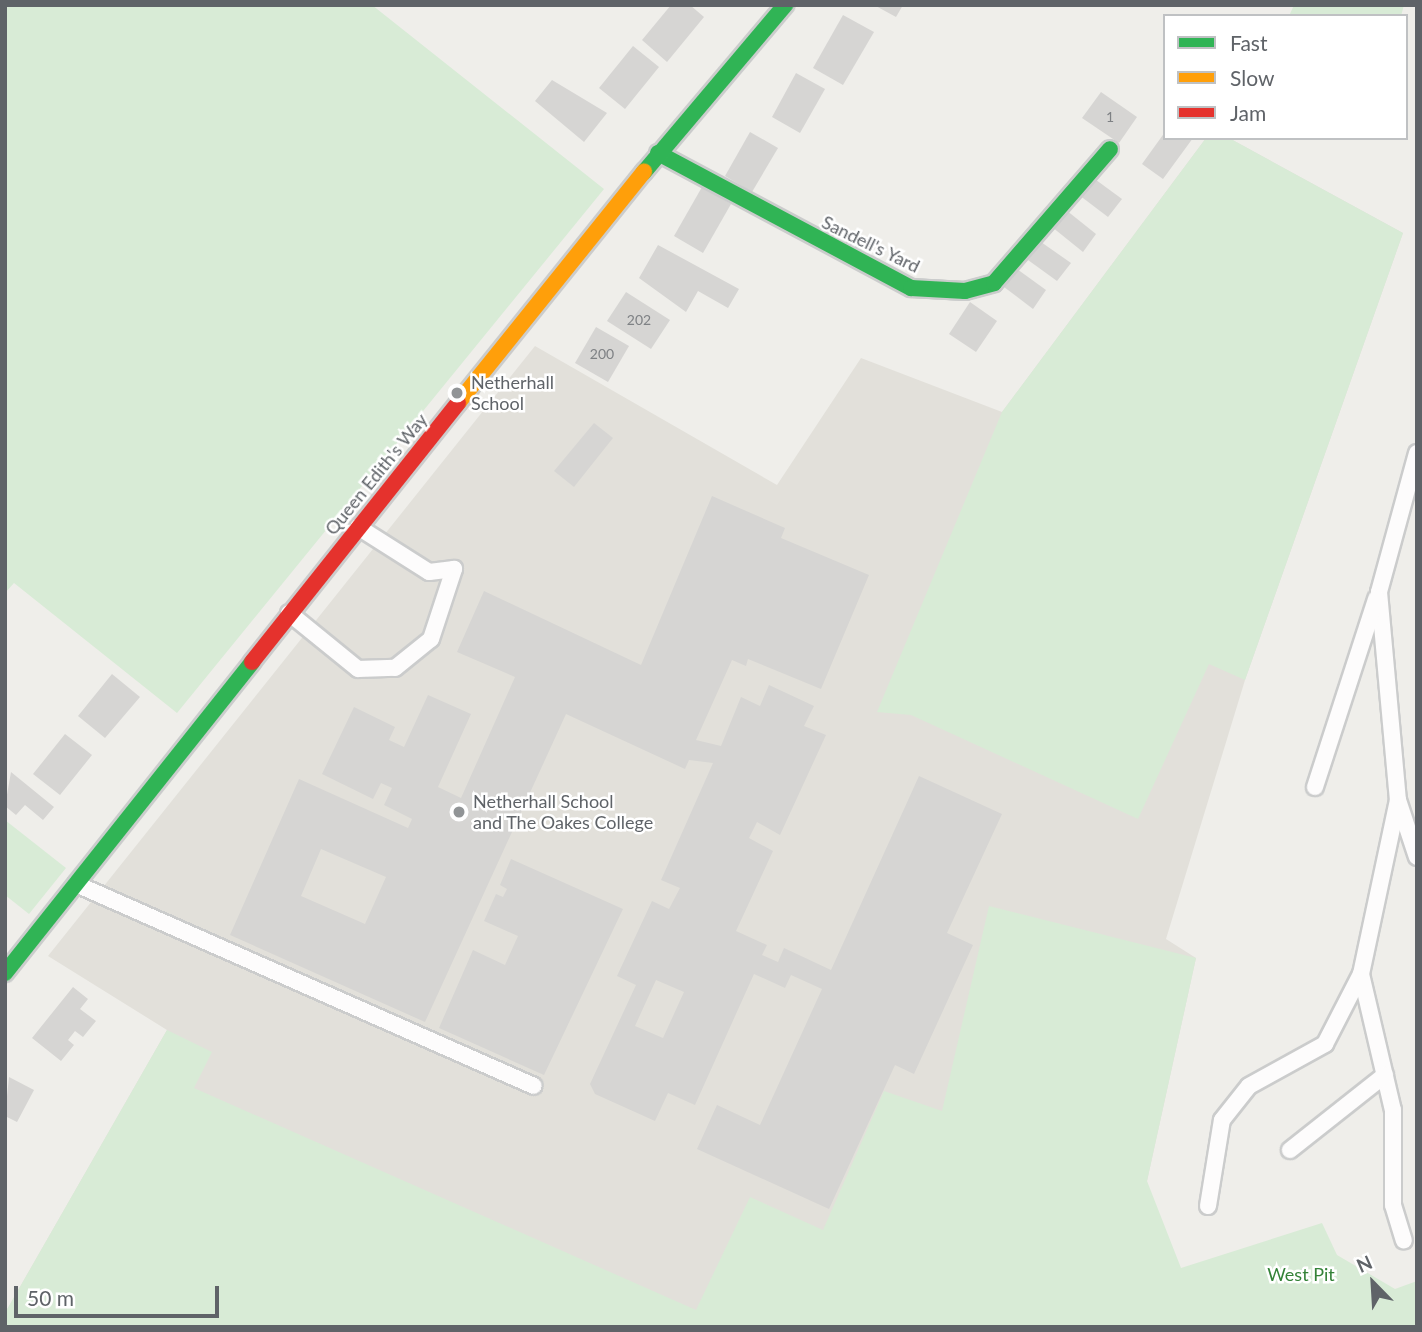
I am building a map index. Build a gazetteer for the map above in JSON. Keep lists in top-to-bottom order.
{
  "streets": {
    "street": ["Sandell's Yard", "Queen Edith's Way"]
  },
  "crossings": [
    ["Sandell's Yard", "Queen Edith's Way"]
  ],
  "parks": ["West Pit"],
  "places": ["Netherhall School", "Netherhall School and The Oakes College"],
  "house_numbers": ["1", "202", "200"],
  "legend": ["Fast", "Slow", "Jam"],
  "scale_bar": "50 m",
  "north": "top left"
}
